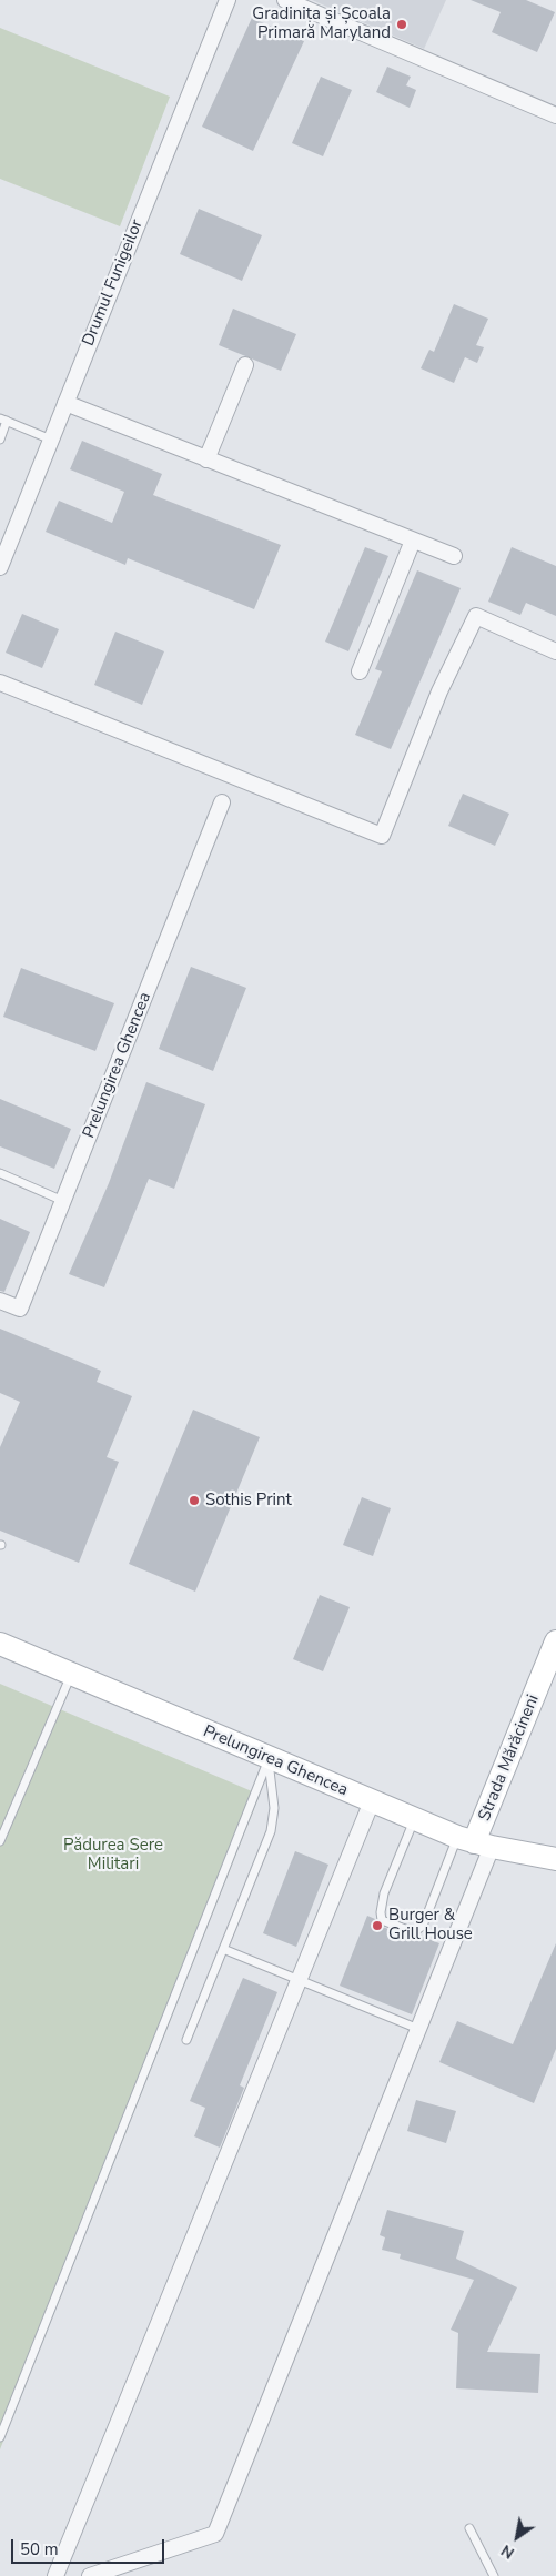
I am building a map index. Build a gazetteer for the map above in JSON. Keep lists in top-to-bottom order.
{
  "streets": {
    "main road": ["Prelungirea Ghencea", "Strada Mărăcineni"],
    "street": ["Drumul Funigeilor"]
  },
  "crossings": [
    ["Prelungirea Ghencea", "Strada Mărăcineni"]
  ],
  "parks": ["Pădurea Sere Militari"],
  "places": ["Gradinița și Școala Primară Maryland", "Sothis Print", "Burger & Grill House"],
  "scale_bar": "50 m",
  "north": "bottom left"
}
